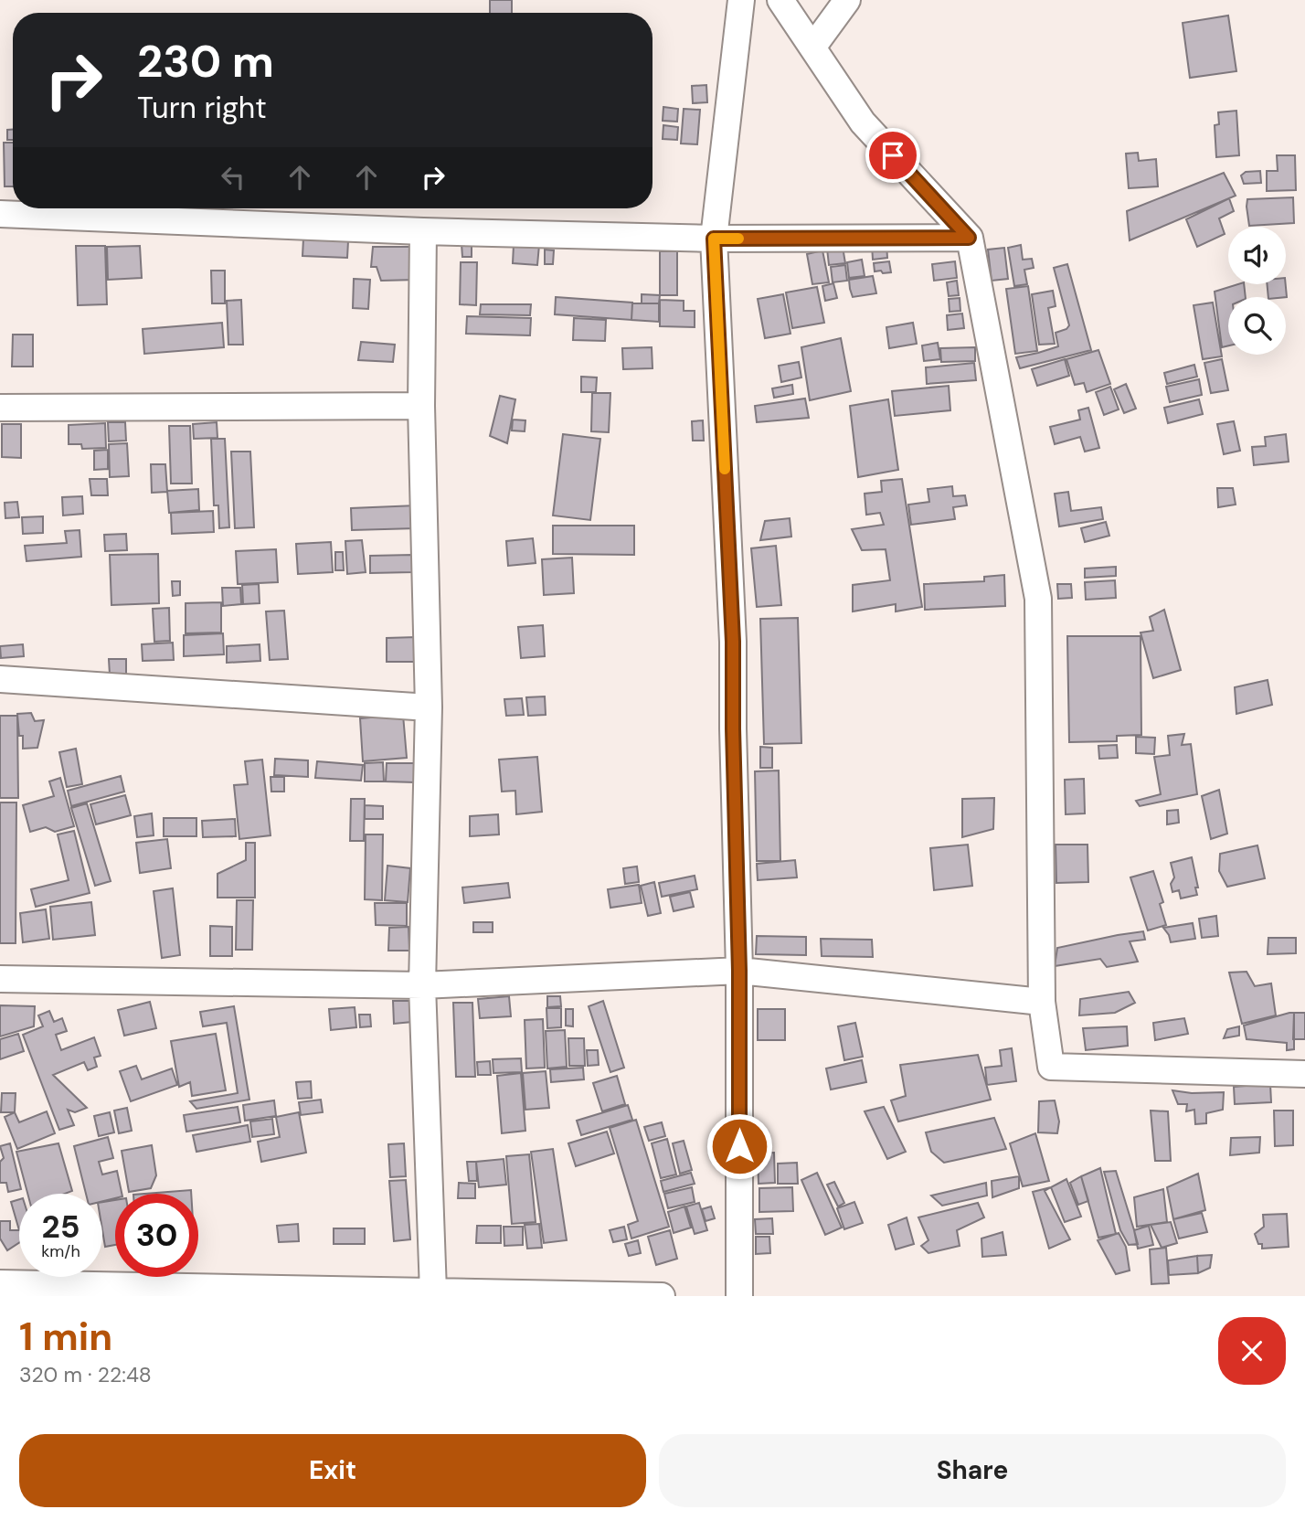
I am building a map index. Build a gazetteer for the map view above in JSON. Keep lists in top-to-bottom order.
{
  "page": {
    "turn": ["230 m", "Turn right"],
    "speed": "25 km/h",
    "limit": "30",
    "heading": ["1 min", "320 m · 22:48"],
    "buttons": ["Exit", "Share"]
  }
}
